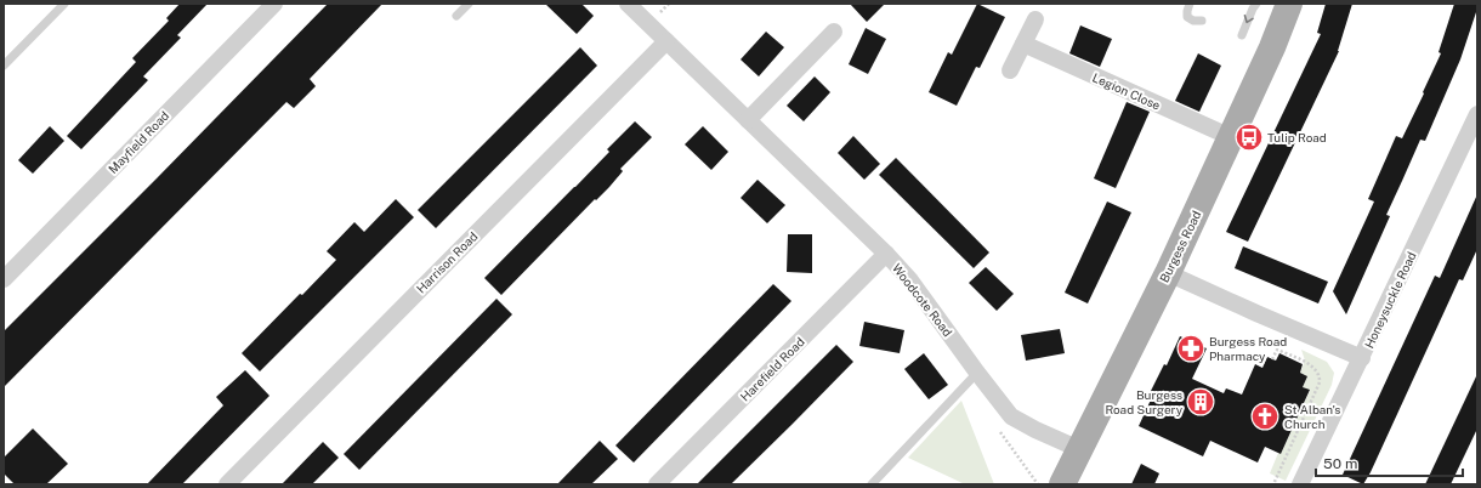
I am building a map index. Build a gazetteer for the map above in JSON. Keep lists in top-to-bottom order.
{
  "streets": {
    "main road": ["Burgess Road"],
    "street": [
      "Legion Close",
      "Mayfield Road",
      "Harrison Road",
      "Woodcote Road",
      "Honeysuckle Road",
      "Harefield Road"
    ]
  },
  "crossings": [
    ["Legion Close", "Burgess Road"],
    ["Burgess Road", "Woodcote Road"],
    ["Harrison Road", "Woodcote Road"],
    ["Woodcote Road", "Harefield Road"]
  ],
  "places": {
    "bus stop": ["Tulip Road"],
    "pharmacy": ["Burgess Road Pharmacy"],
    "building": ["Burgess Road Surgery"],
    "church": ["St Alban's Church"]
  },
  "scale_bar": "50 m"
}
